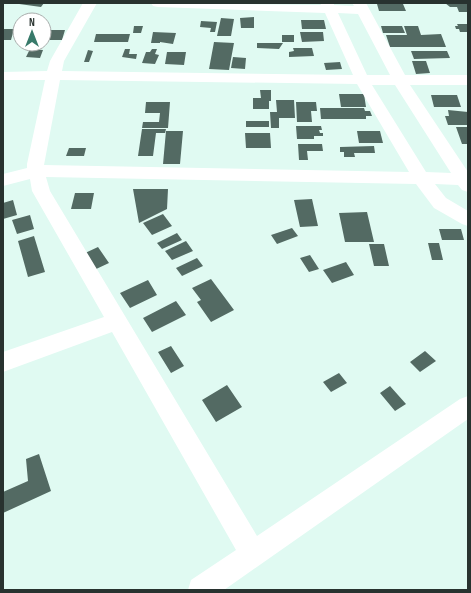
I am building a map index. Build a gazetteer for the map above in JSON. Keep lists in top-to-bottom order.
{
  "north": "top"
}
